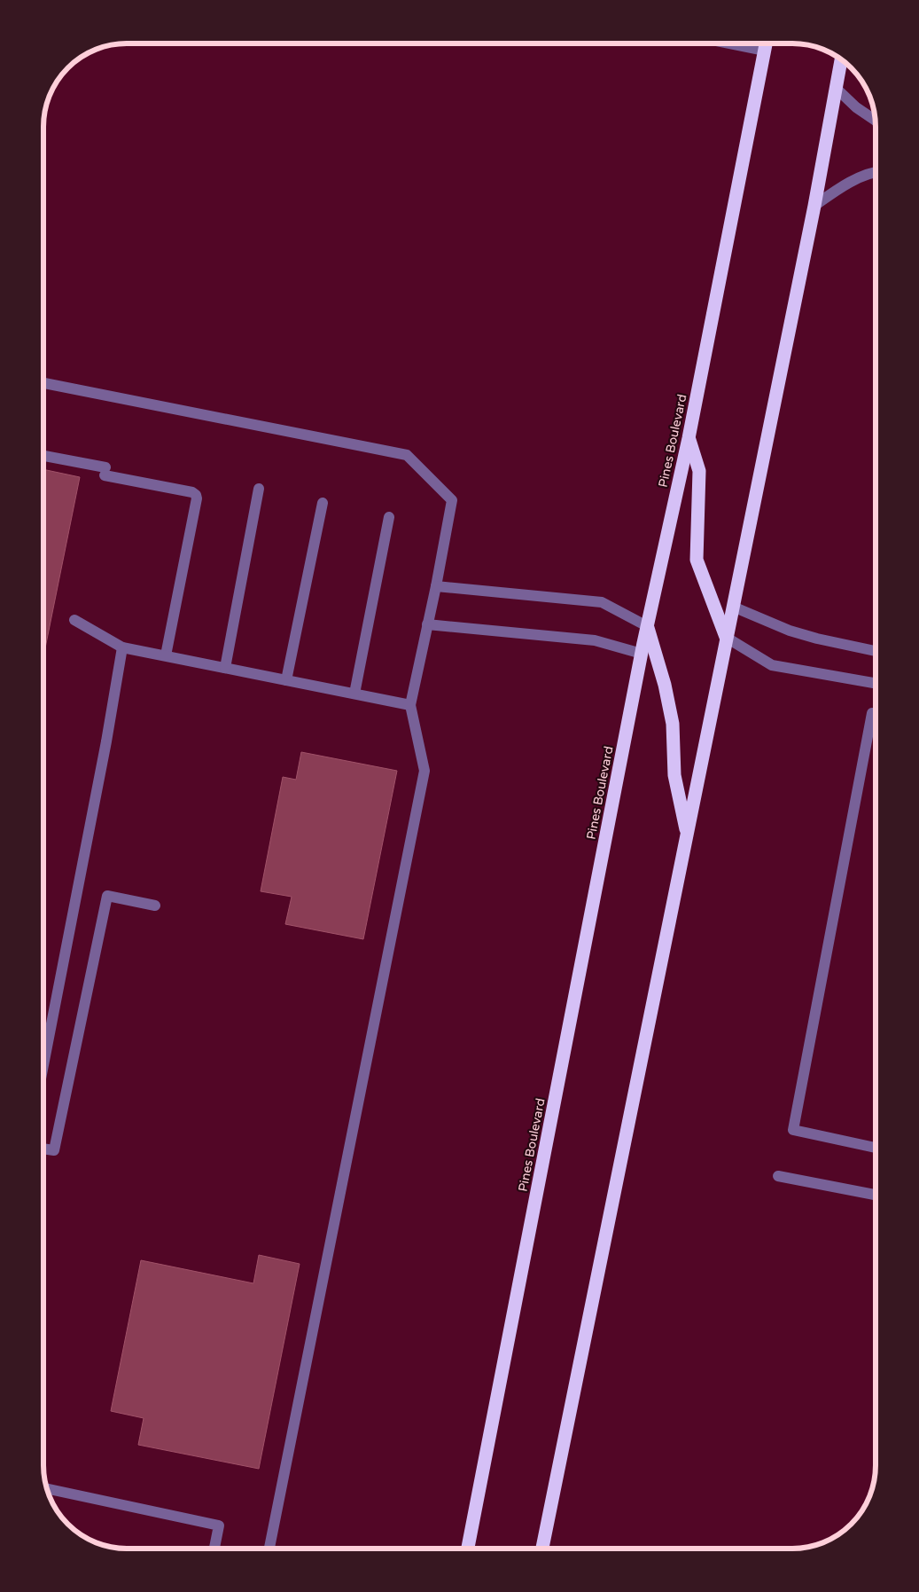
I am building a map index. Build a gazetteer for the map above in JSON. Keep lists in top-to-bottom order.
{
  "streets": {
    "highway": ["Pines Boulevard"]
  }
}
